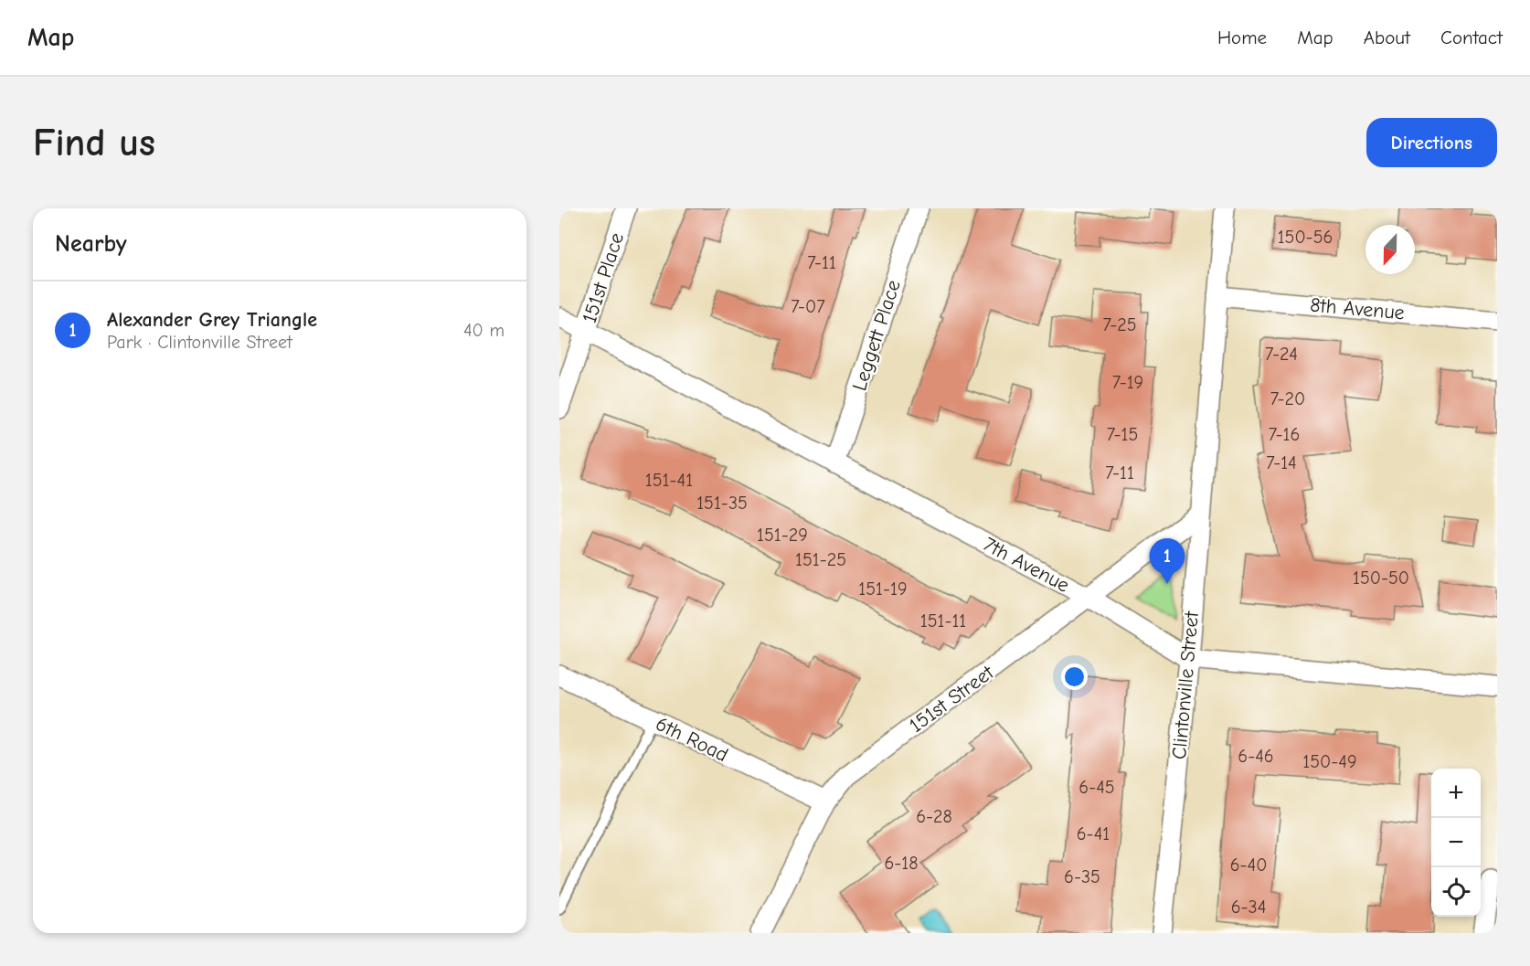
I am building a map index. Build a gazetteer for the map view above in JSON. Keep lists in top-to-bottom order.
{
  "streets": {
    "street": [
      "151st Place",
      "8th Avenue",
      "Leggett Place",
      "7th Avenue",
      "Clintonville Street",
      "151st Street",
      "6th Road"
    ]
  },
  "crossings": [
    ["151st Place", "7th Avenue"],
    ["8th Avenue", "Clintonville Street"],
    ["Leggett Place", "7th Avenue"],
    ["7th Avenue", "Clintonville Street"],
    ["7th Avenue", "151st Street"],
    ["Clintonville Street", "151st Street"],
    ["151st Street", "6th Road"]
  ],
  "house_numbers": [
    "150-56",
    "7-11",
    "7-07",
    "7-25",
    "7-24",
    "7-19",
    "7-20",
    "7-15",
    "7-16",
    "7-14",
    "7-11",
    "151-41",
    "151-35",
    "151-29",
    "151-25",
    "150-50",
    "151-19",
    "151-11",
    "6-46",
    "150-49",
    "6-45",
    "6-28",
    "6-41",
    "6-18",
    "6-40",
    "6-35",
    "6-34"
  ],
  "north": "bottom",
  "page": {
    "header": "Map",
    "nav": [
      "Home",
      "Map",
      "About",
      "Contact"
    ],
    "buttons": "Directions",
    "title": "Find us",
    "heading": "Nearby",
    "list": [
      {
        "mark": "1",
        "name": "Alexander Grey Triangle",
        "note": "Park · Clintonville Street",
        "value": "40 m"
      }
    ],
    "pins": "1",
    "map_buttons": ["+", "−"]
  }
}
